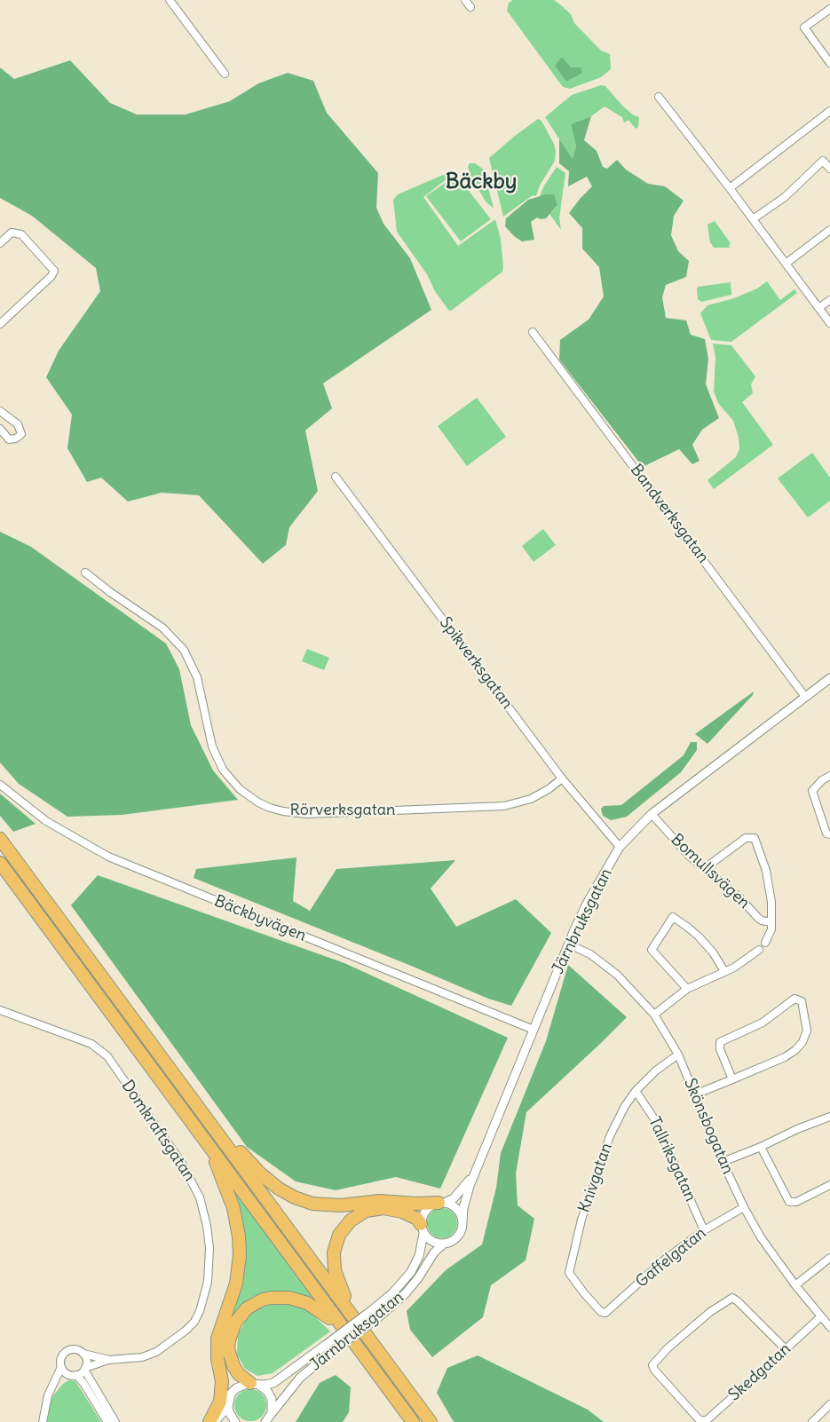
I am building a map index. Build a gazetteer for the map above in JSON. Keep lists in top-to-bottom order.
{
  "streets": {
    "street": [
      "Bandverksgatan",
      "Spikverksgatan",
      "Rörverksgatan",
      "Bomullsvägen",
      "Bäckbyvägen",
      "Järnbruksgatan",
      "Skönsbogatan",
      "Domkraftsgatan",
      "Tallriksgatan",
      "Knivgatan",
      "Gaffelgatan",
      "Skedgatan"
    ]
  },
  "crossings": [
    ["Bandverksgatan", "Järnbruksgatan"],
    ["Spikverksgatan", "Rörverksgatan"],
    ["Spikverksgatan", "Järnbruksgatan"],
    ["Bomullsvägen", "Järnbruksgatan"],
    ["Bäckbyvägen", "Järnbruksgatan"],
    ["Järnbruksgatan", "Skönsbogatan"],
    ["Skönsbogatan", "Knivgatan"],
    ["Skönsbogatan", "Gaffelgatan"],
    ["Skönsbogatan", "Skedgatan"],
    ["Tallriksgatan", "Knivgatan"],
    ["Tallriksgatan", "Gaffelgatan"],
    ["Knivgatan", "Gaffelgatan"]
  ],
  "districts": ["Bäckby"]
}
